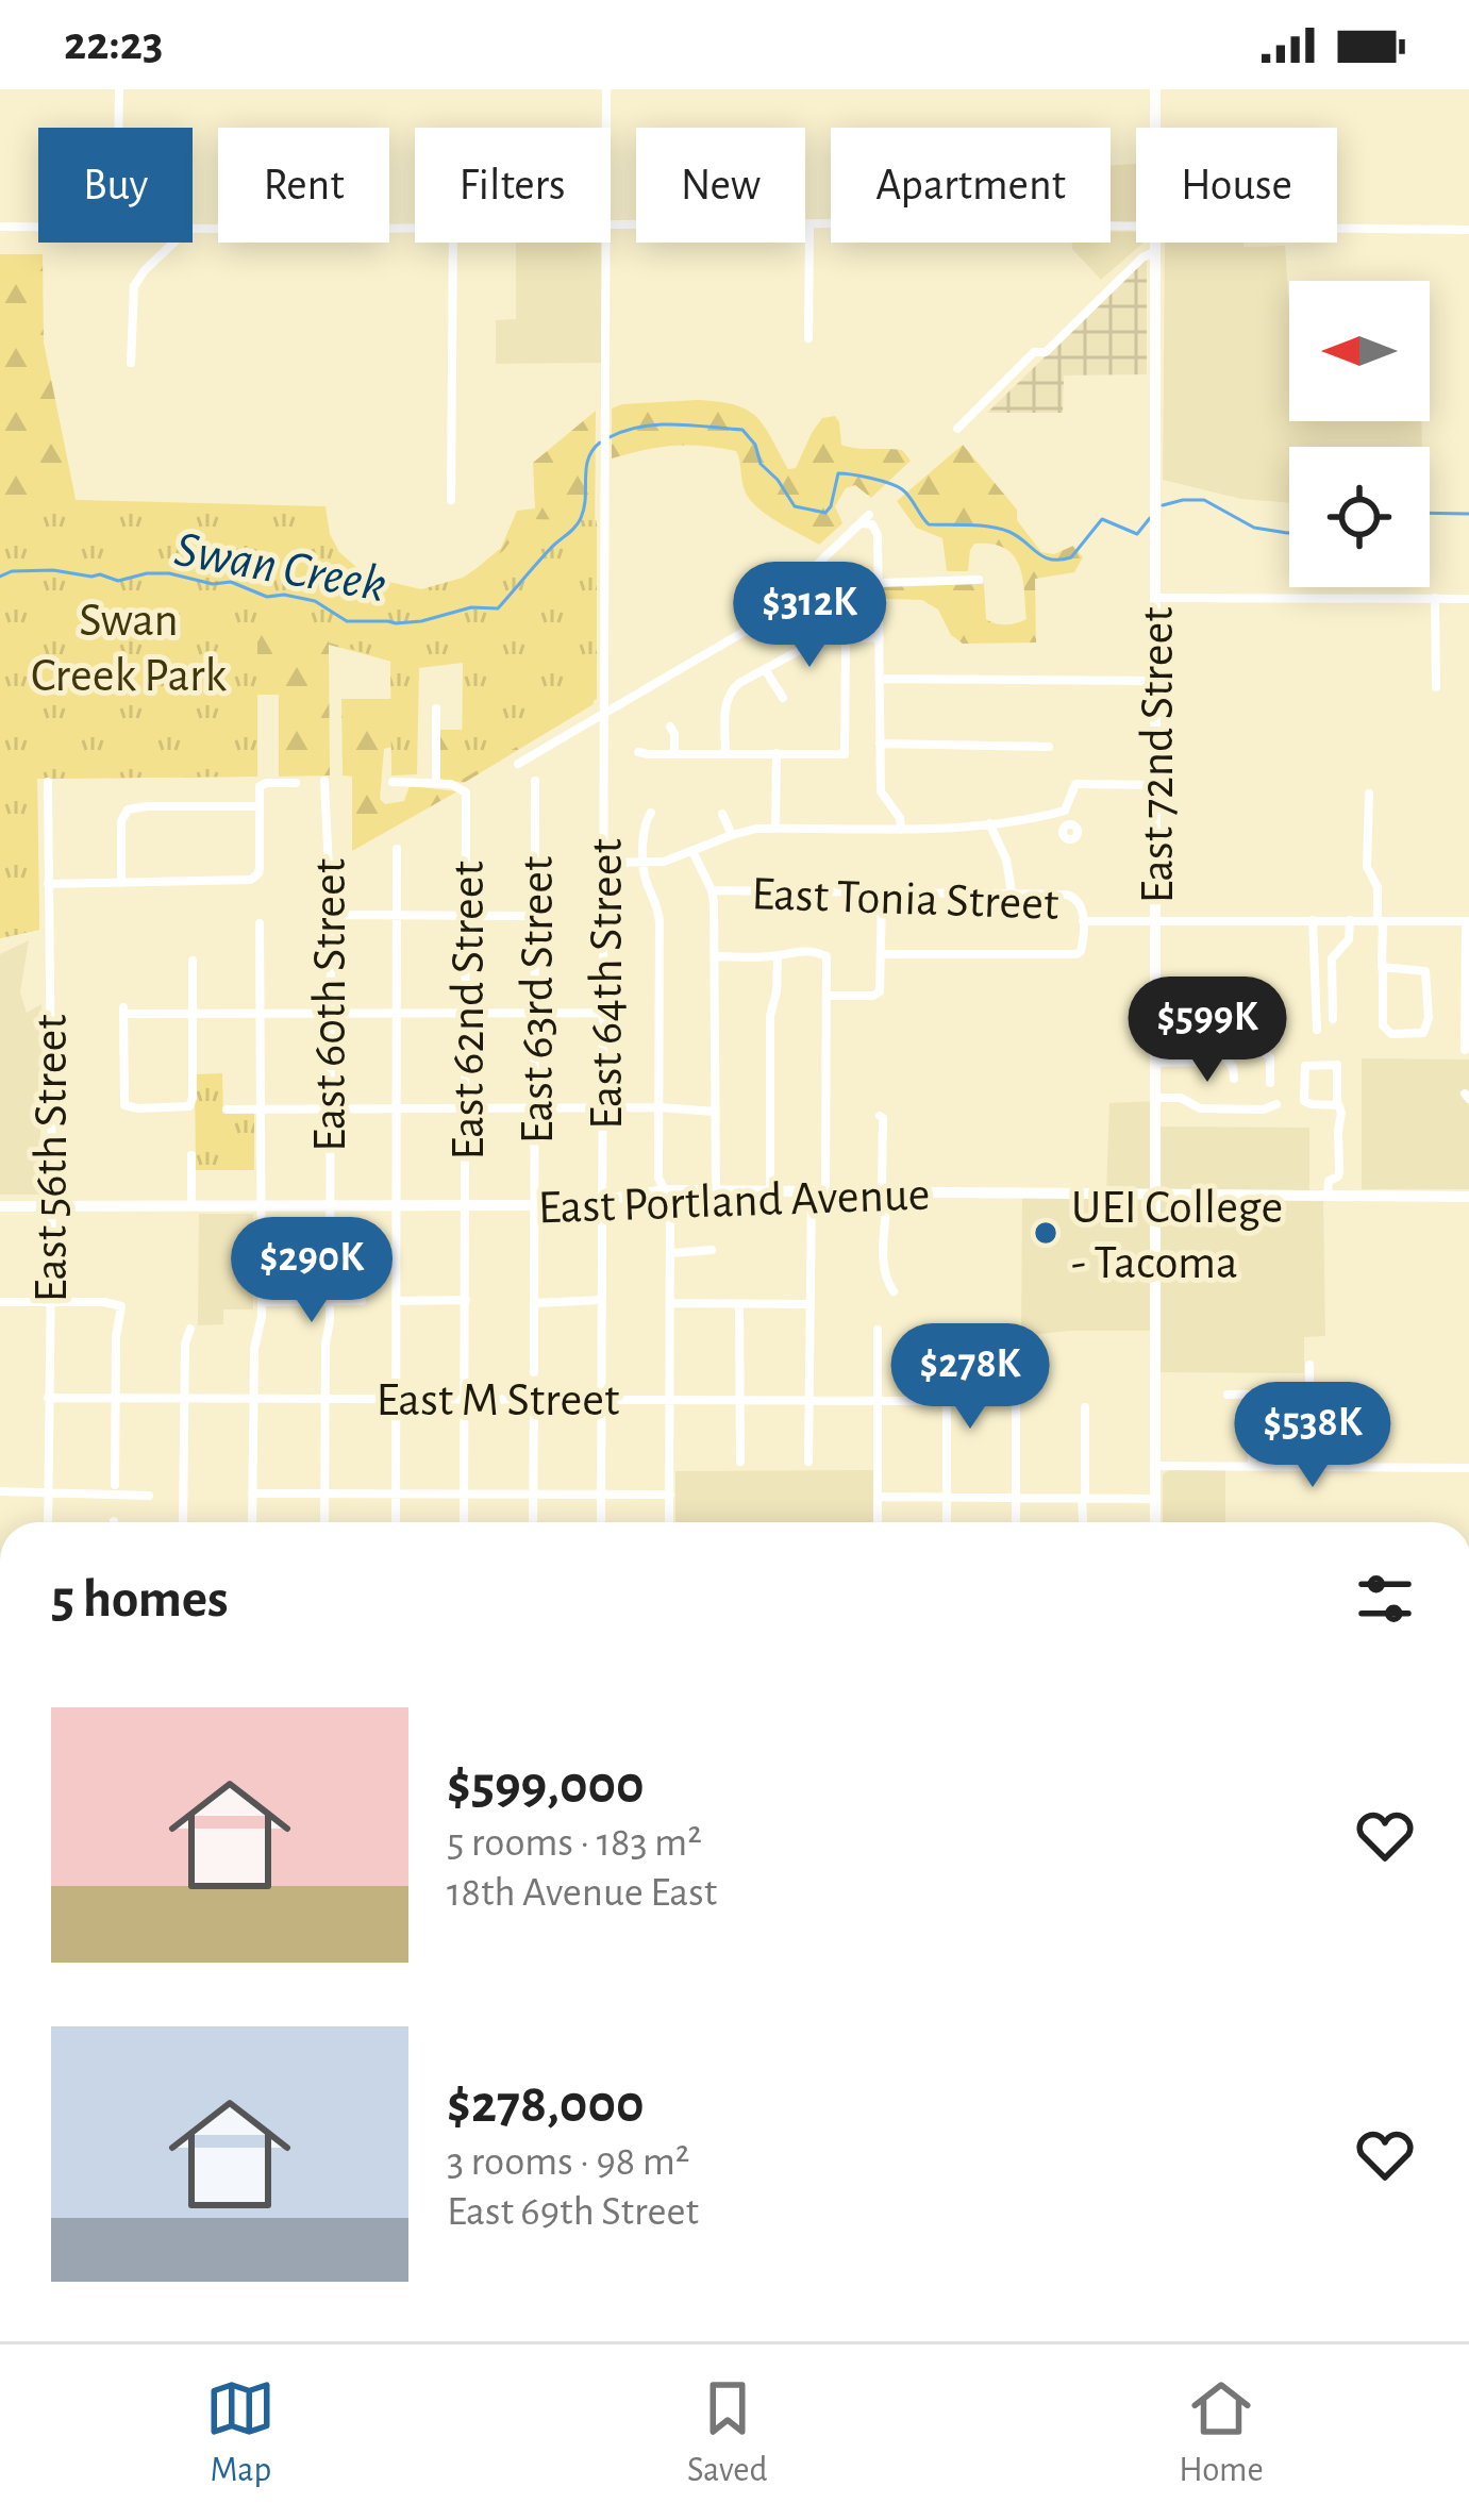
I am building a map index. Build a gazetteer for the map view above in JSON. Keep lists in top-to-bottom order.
{
  "streets": {
    "main road": ["East 72nd Street", "East Portland Avenue"],
    "street": [
      "East Tonia Street",
      "East 64th Street",
      "East 63rd Street",
      "East 60th Street",
      "East 62nd Street",
      "East 56th Street",
      "East M Street"
    ]
  },
  "crossings": [
    ["East 72nd Street", "East Portland Avenue"],
    ["East 64th Street", "East Portland Avenue"],
    ["East 64th Street", "East M Street"],
    ["East 63rd Street", "East Portland Avenue"],
    ["East 60th Street", "East Portland Avenue"],
    ["East 60th Street", "East M Street"],
    ["East 62nd Street", "East Portland Avenue"],
    ["East 62nd Street", "East M Street"],
    ["East 56th Street", "East Portland Avenue"],
    ["East 56th Street", "East M Street"]
  ],
  "water": ["Swan Creek"],
  "parks": ["Swan Creek Park"],
  "places": ["UEI College - Tacoma"],
  "north": "left",
  "page": {
    "status": "22:23",
    "chip": [
      "Buy",
      "Rent",
      "Filters",
      "New",
      "Apartment",
      "House"
    ],
    "price": [
      "$312K",
      "$599K",
      "$290K",
      "$278K",
      "$538K"
    ],
    "heading": "5 homes",
    "list": [
      {
        "name": "$599,000",
        "note": "5 rooms · 183 m² · 18th Avenue East"
      },
      {
        "name": "$278,000",
        "note": "3 rooms · 98 m² · East 69th Street"
      }
    ],
    "tabs": ["Map", "Saved", "Home"]
  }
}
